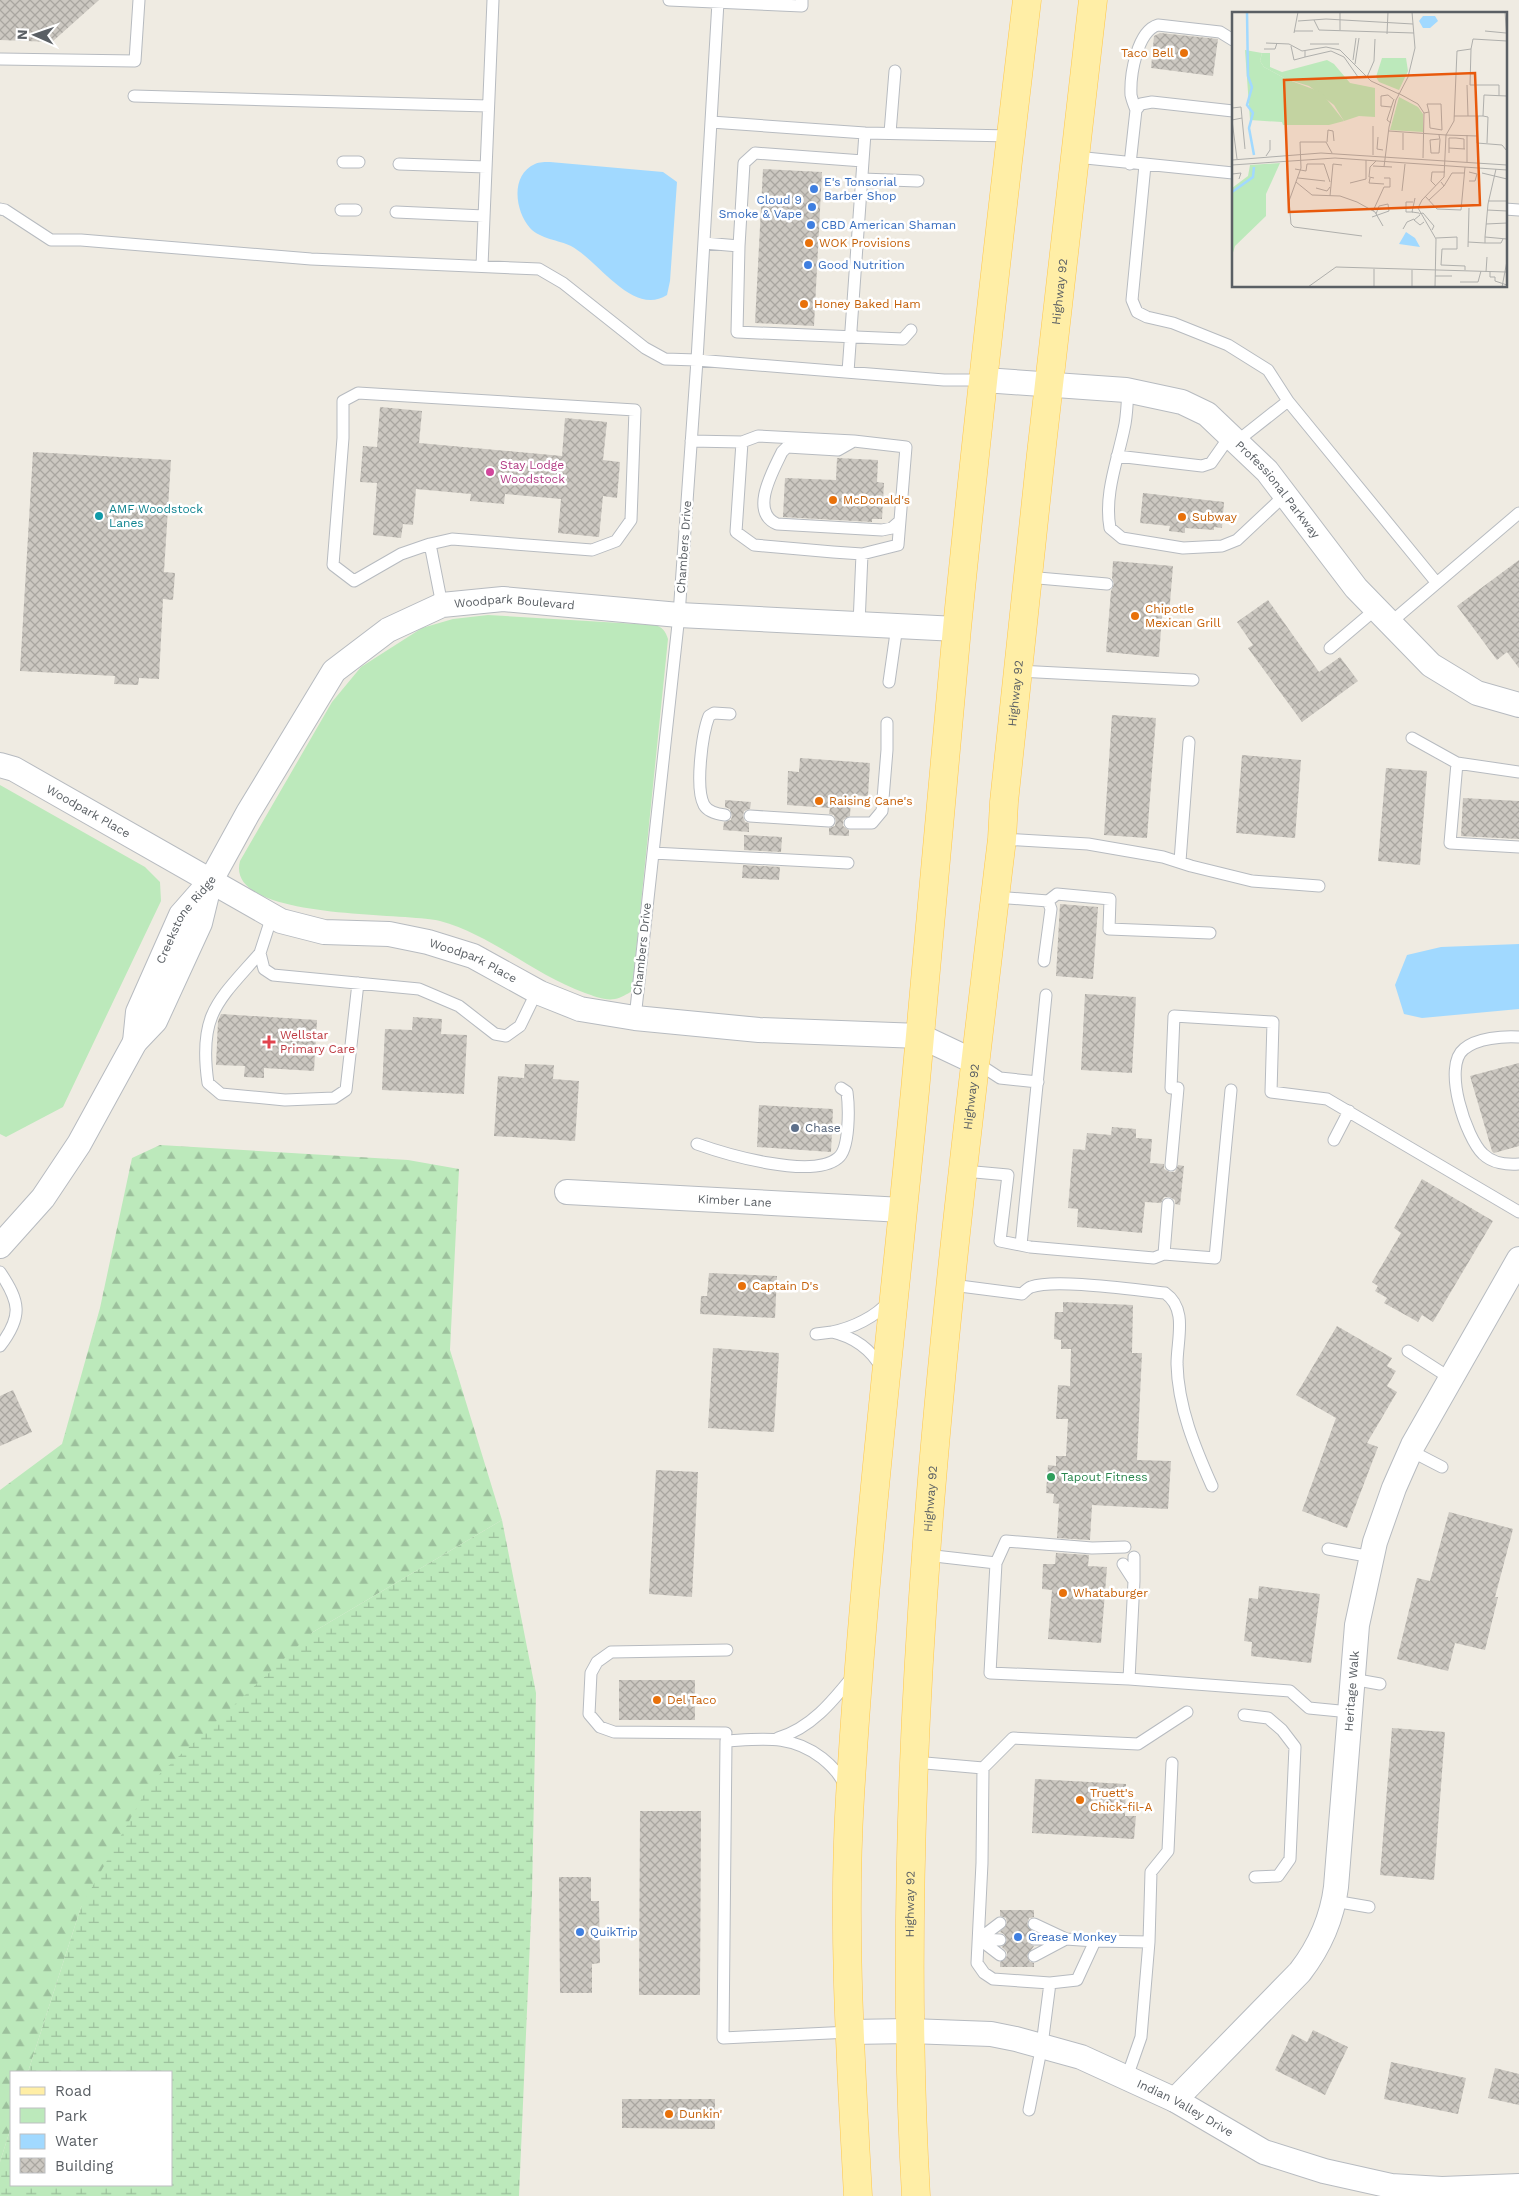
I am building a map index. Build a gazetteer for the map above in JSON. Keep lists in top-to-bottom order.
{
  "streets": {
    "main road": ["Highway 92"],
    "street": [
      "Professional Parkway",
      "Woodpark Boulevard",
      "Woodpark Place",
      "Creekstone Ridge",
      "Kimber Lane",
      "Heritage Walk",
      "Indian Valley Drive"
    ],
    "lane": ["Chambers Drive"]
  },
  "crossings": [
    ["Highway 92", "Professional Parkway"],
    ["Highway 92", "Woodpark Place"],
    ["Highway 92", "Indian Valley Drive"],
    ["Chambers Drive", "Woodpark Boulevard"],
    ["Chambers Drive", "Woodpark Place"],
    ["Woodpark Boulevard", "Woodpark Place"],
    ["Woodpark Boulevard", "Creekstone Ridge"],
    ["Woodpark Place", "Creekstone Ridge"],
    ["Heritage Walk", "Indian Valley Drive"]
  ],
  "places": {
    "other": [
      "Taco Bell",
      "E's Tonsorial Barber Shop",
      "Cloud 9 Smoke & Vape",
      "CBD American Shaman",
      "WOK Provisions",
      "Good Nutrition",
      "Honey Baked Ham",
      "Stay Lodge Woodstock",
      "McDonald's",
      "AMF Woodstock Lanes",
      "Subway",
      "Chipotle Mexican Grill",
      "Raising Cane's",
      "Chase",
      "Captain D's",
      "Tapout Fitness",
      "Whataburger",
      "Del Taco",
      "Truett's Chick-fil-A",
      "QuikTrip",
      "Grease Monkey",
      "Dunkin'"
    ],
    "health": ["Wellstar Primary Care"]
  },
  "legend": [
    "Road",
    "Park",
    "Water",
    "Building"
  ],
  "north": "left"
}
